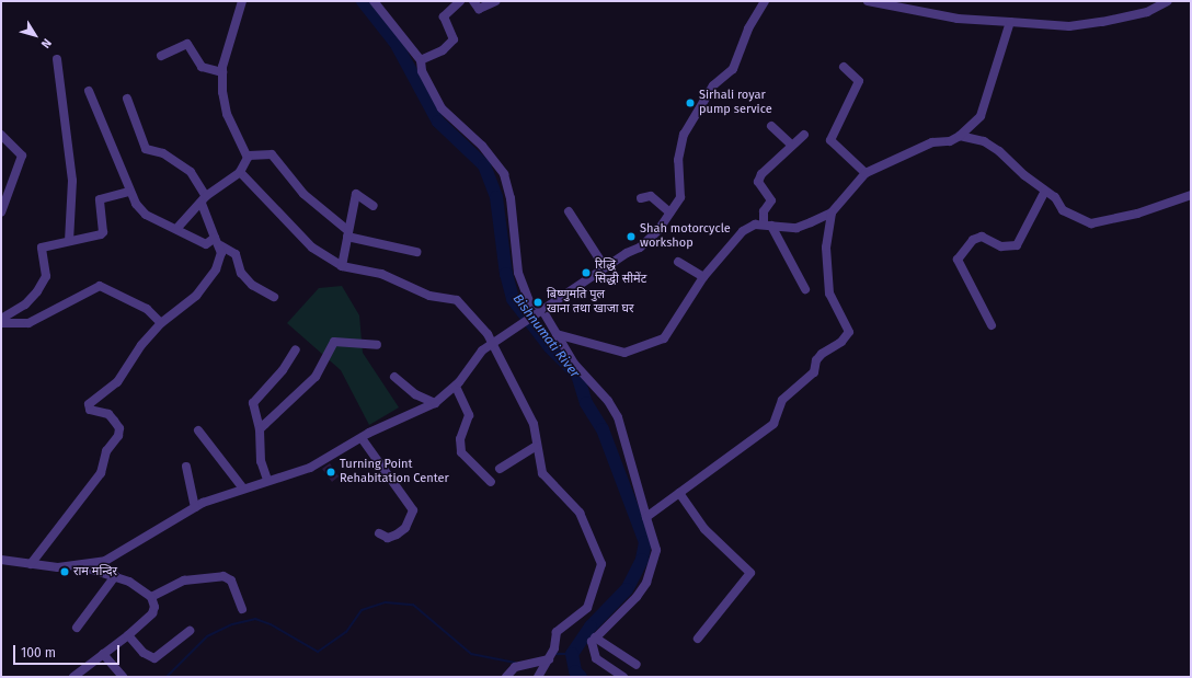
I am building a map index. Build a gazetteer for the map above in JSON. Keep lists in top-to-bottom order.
{
  "water": ["Bishnumati River"],
  "places": [
    "Sirhali royar pump service",
    "Shah motorcycle workshop",
    "रिद्धि सिद्धी सीमेंट",
    "बिष्णुमति पुल खाना तथा खाजा घर",
    "Turning Point Rehabitation Center",
    "राम मन्दिर"
  ],
  "scale_bar": "100 m",
  "north": "bottom right"
}
